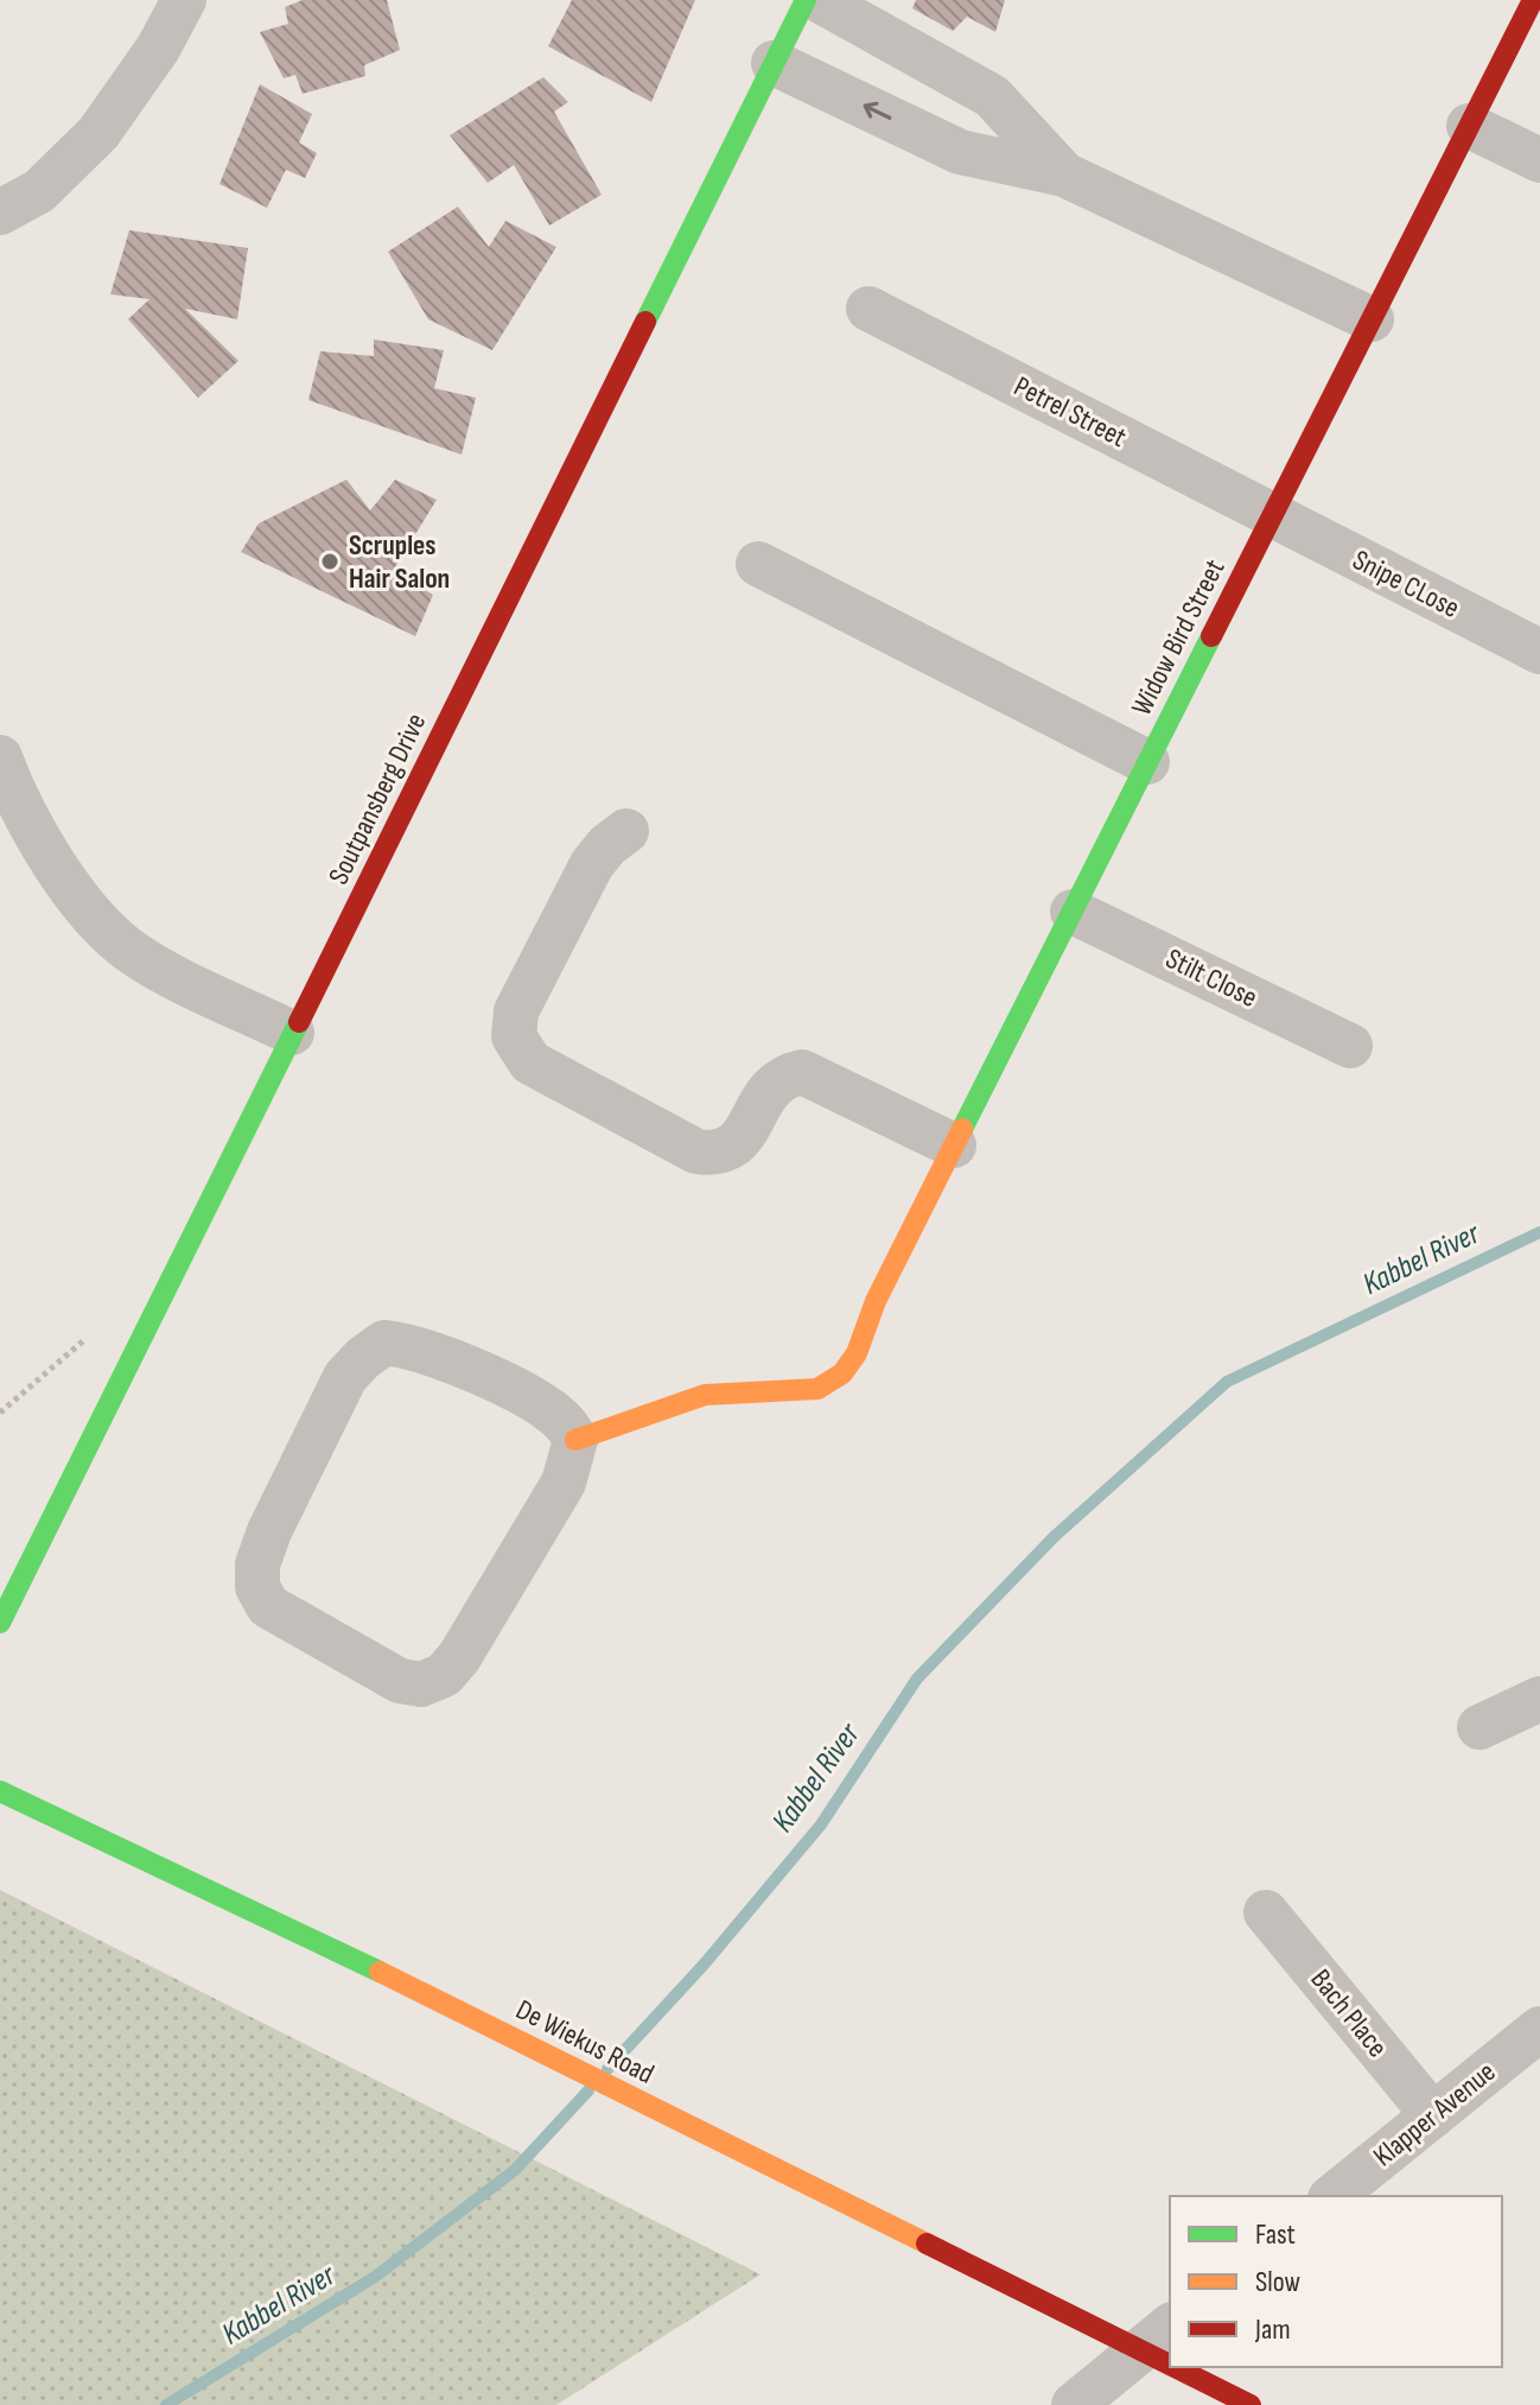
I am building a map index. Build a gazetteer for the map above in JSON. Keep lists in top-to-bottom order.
{
  "streets": {
    "street": [
      "Petrel Street",
      "Snipe CLose",
      "Widow Bird Street",
      "Soutpansberg Drive",
      "Stilt Close",
      "Bach Place",
      "De Wiekus Road",
      "Klapper Avenue"
    ]
  },
  "crossings": [
    ["Petrel Street", "Snipe CLose"],
    ["Petrel Street", "Widow Bird Street"],
    ["Snipe CLose", "Widow Bird Street"],
    ["Widow Bird Street", "Stilt Close"],
    ["Bach Place", "Klapper Avenue"]
  ],
  "water": ["Kabbel River"],
  "places": ["Scruples Hair Salon"],
  "legend": ["Fast", "Slow", "Jam"]
}
